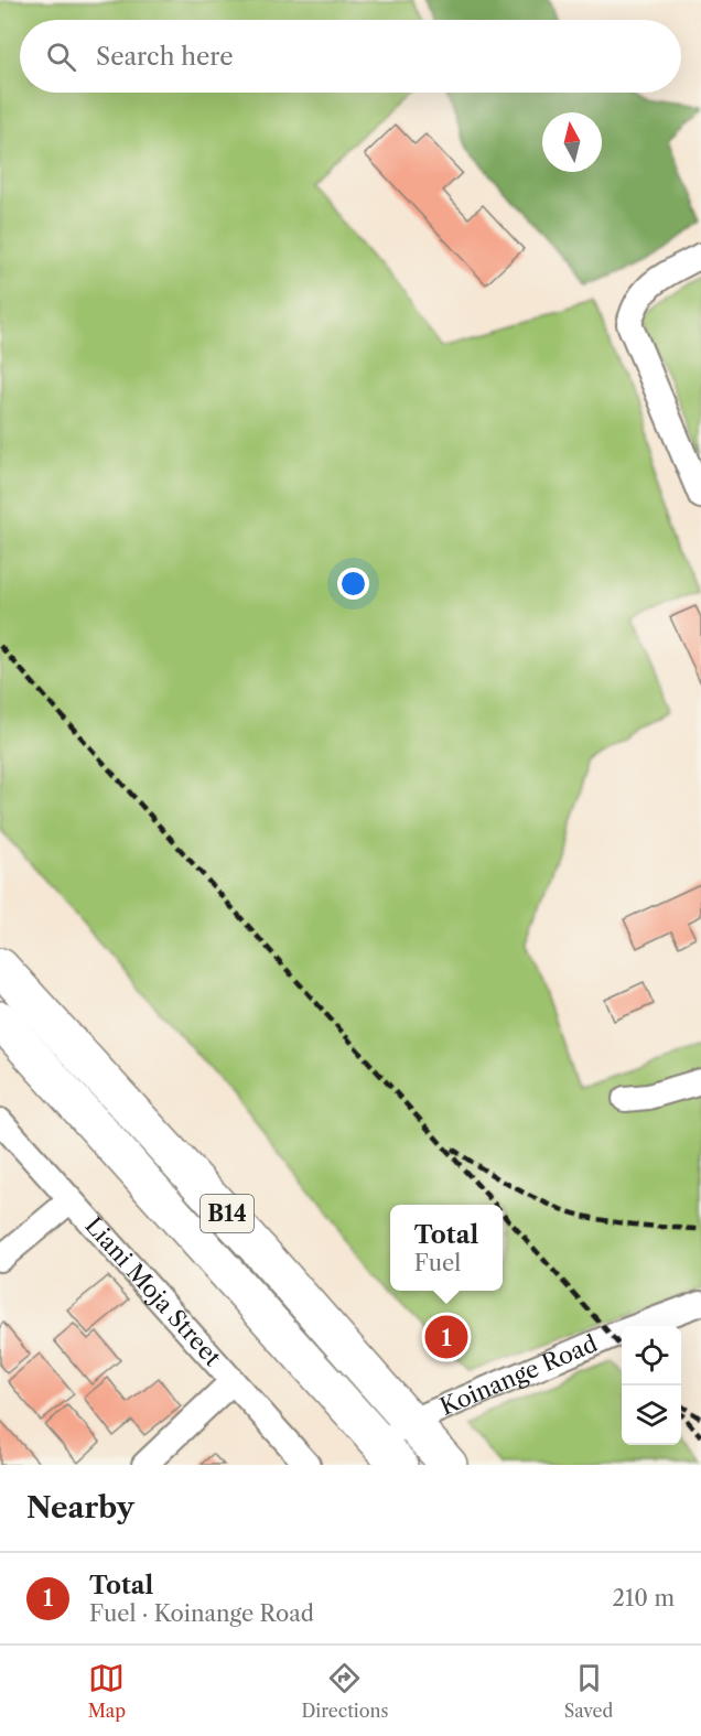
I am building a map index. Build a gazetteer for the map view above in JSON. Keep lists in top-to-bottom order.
{
  "streets": {
    "highway": ["B14"],
    "street": ["Liani Moja Street", "Koinange Road"]
  },
  "crossings": [
    ["B14", "Koinange Road"]
  ],
  "north": "top",
  "page": {
    "search": "Search here",
    "popup": ["Total", "Fuel"],
    "pins": "1",
    "heading": "Nearby",
    "list": [
      {
        "mark": "1",
        "name": "Total",
        "note": "Fuel · Koinange Road",
        "value": "210 m"
      }
    ],
    "nav": ["Map", "Directions", "Saved"]
  }
}
